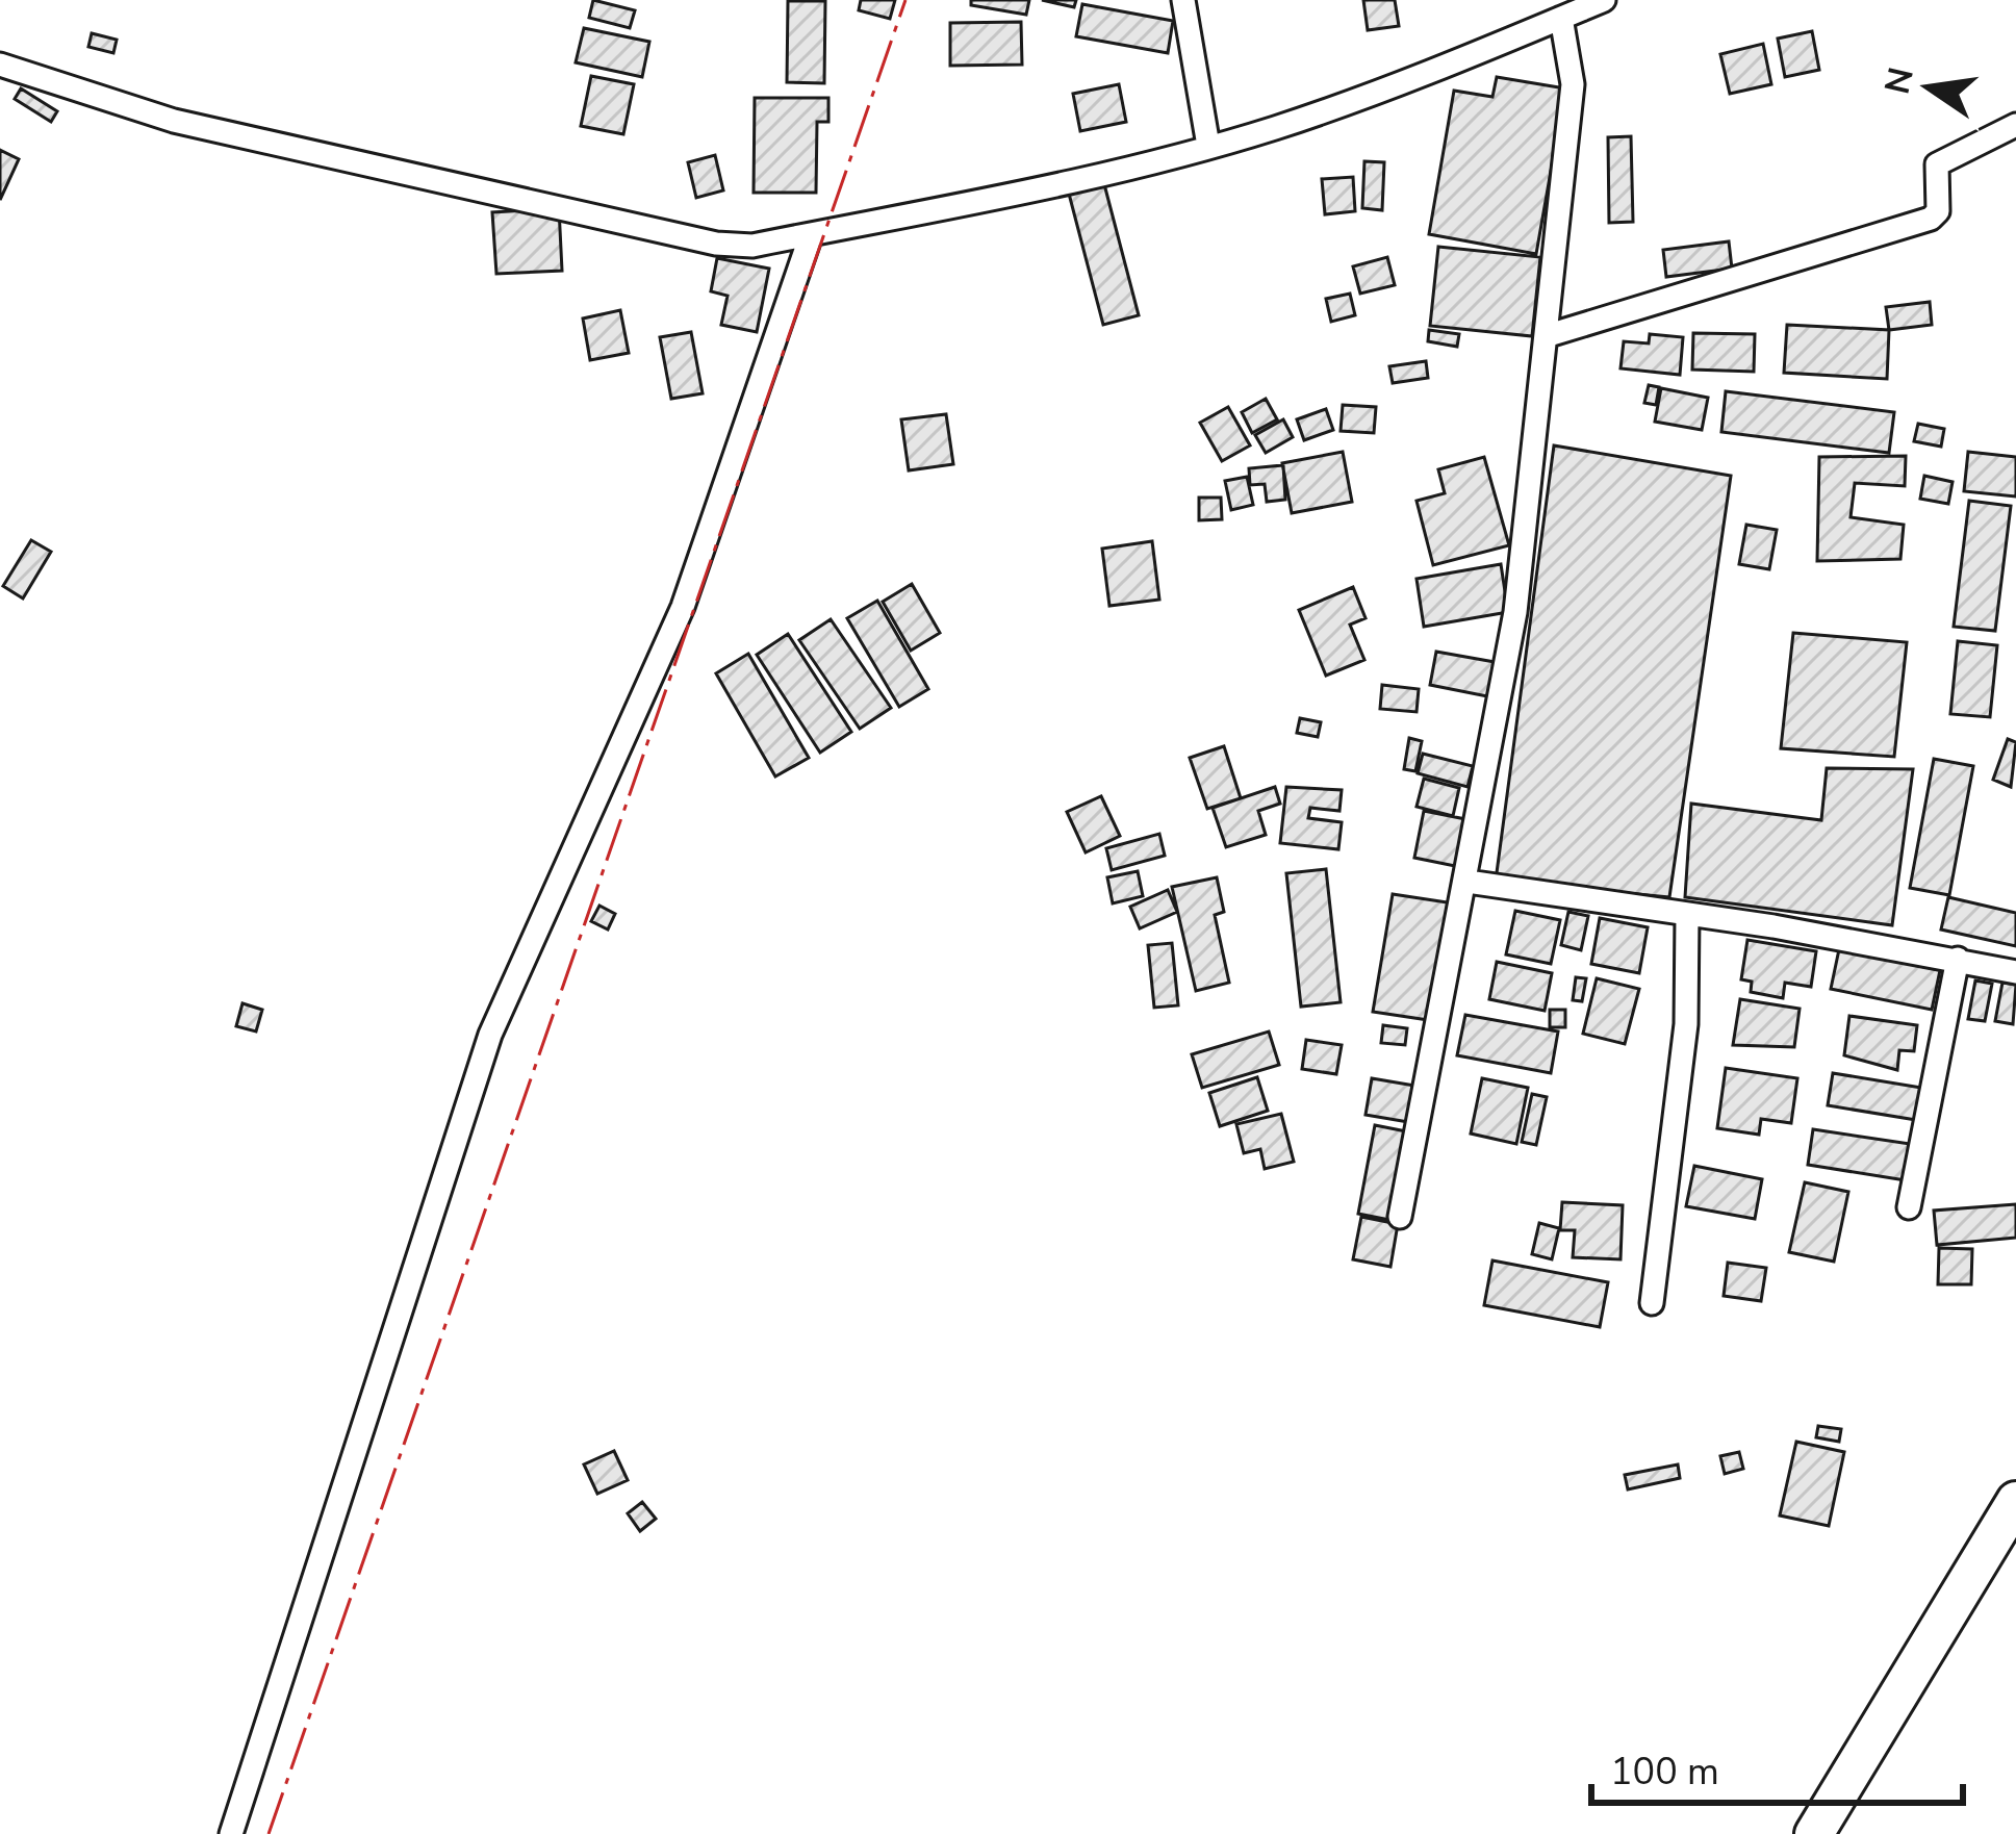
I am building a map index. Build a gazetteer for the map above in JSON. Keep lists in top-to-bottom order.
{
  "scale_bar": "100 m",
  "north": "left"
}
